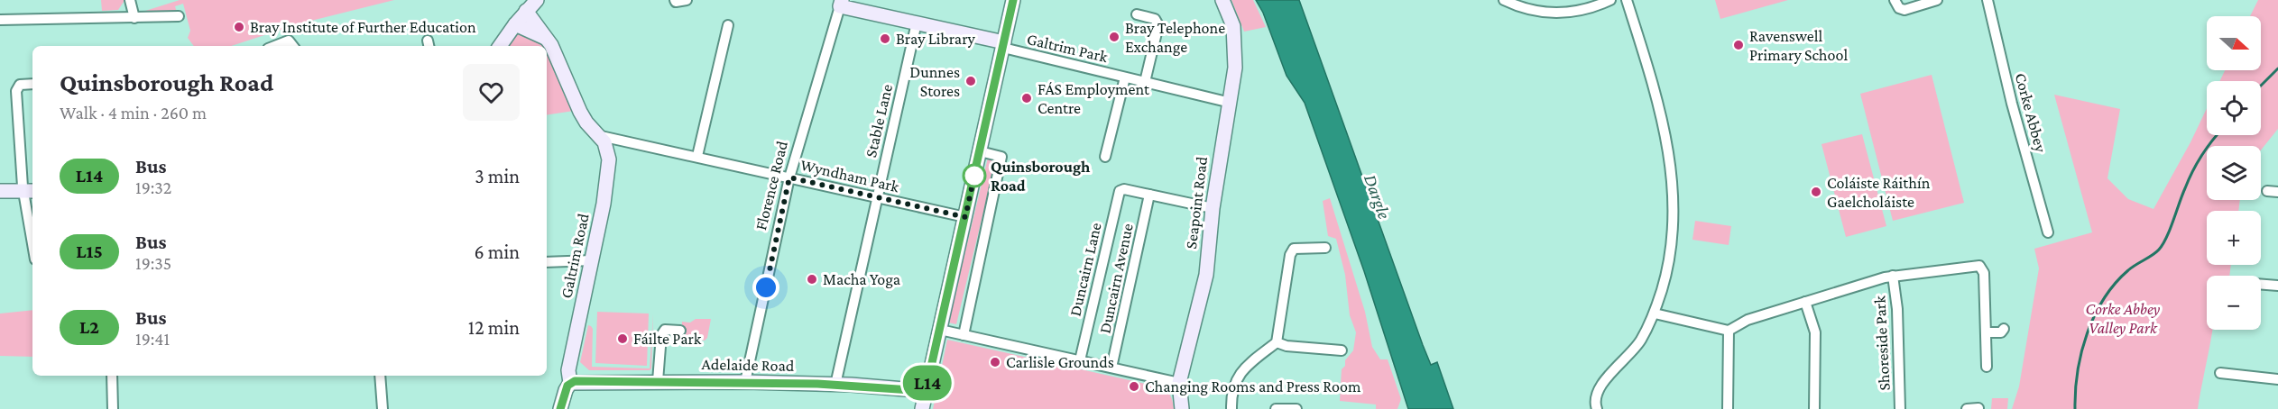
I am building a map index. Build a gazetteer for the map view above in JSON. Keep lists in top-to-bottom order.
{
  "streets": {
    "street": [
      "Galtrim Park",
      "Corke Abbey",
      "Stable Lane",
      "Wyndham Park",
      "Florence Road",
      "Seapoint Road",
      "Galtrim Road",
      "Duncairn Lane",
      "Duncairn Avenue",
      "Shoreside Park",
      "Adelaide Road"
    ]
  },
  "crossings": [
    ["Galtrim Park", "Seapoint Road"],
    ["Stable Lane", "Wyndham Park"],
    ["Stable Lane", "Adelaide Road"],
    ["Wyndham Park", "Florence Road"],
    ["Wyndham Park", "Galtrim Road"],
    ["Florence Road", "Adelaide Road"],
    ["Galtrim Road", "Adelaide Road"],
    ["Duncairn Lane", "Duncairn Avenue"]
  ],
  "water": ["Dargle"],
  "parks": ["Corke Abbey Valley Park"],
  "places": [
    "Bray Institute of Further Education",
    "Bray Telephone Exchange",
    "Bray Library",
    "Ravenswell Primary School",
    "Dunnes Stores",
    "FÁS Employment Centre",
    "Quinsborough Road",
    "Coláiste Ráithín Gaelcholáiste",
    "Macha Yoga",
    "Fáilte Park",
    "Carlisle Grounds",
    "Changing Rooms and Press Room"
  ],
  "lines": ["bus line L14"],
  "north": "right",
  "page": {
    "on_map": "L14",
    "map_buttons": ["+", "−"],
    "heading": ["Quinsborough Road", "Walk · 4 min · 260 m"],
    "list": [
      {
        "mark": "L14",
        "name": "Bus",
        "note": "19:32",
        "value": "3 min"
      },
      {
        "mark": "L15",
        "name": "Bus",
        "note": "19:35",
        "value": "6 min"
      },
      {
        "mark": "L2",
        "name": "Bus",
        "note": "19:41",
        "value": "12 min"
      }
    ]
  }
}
